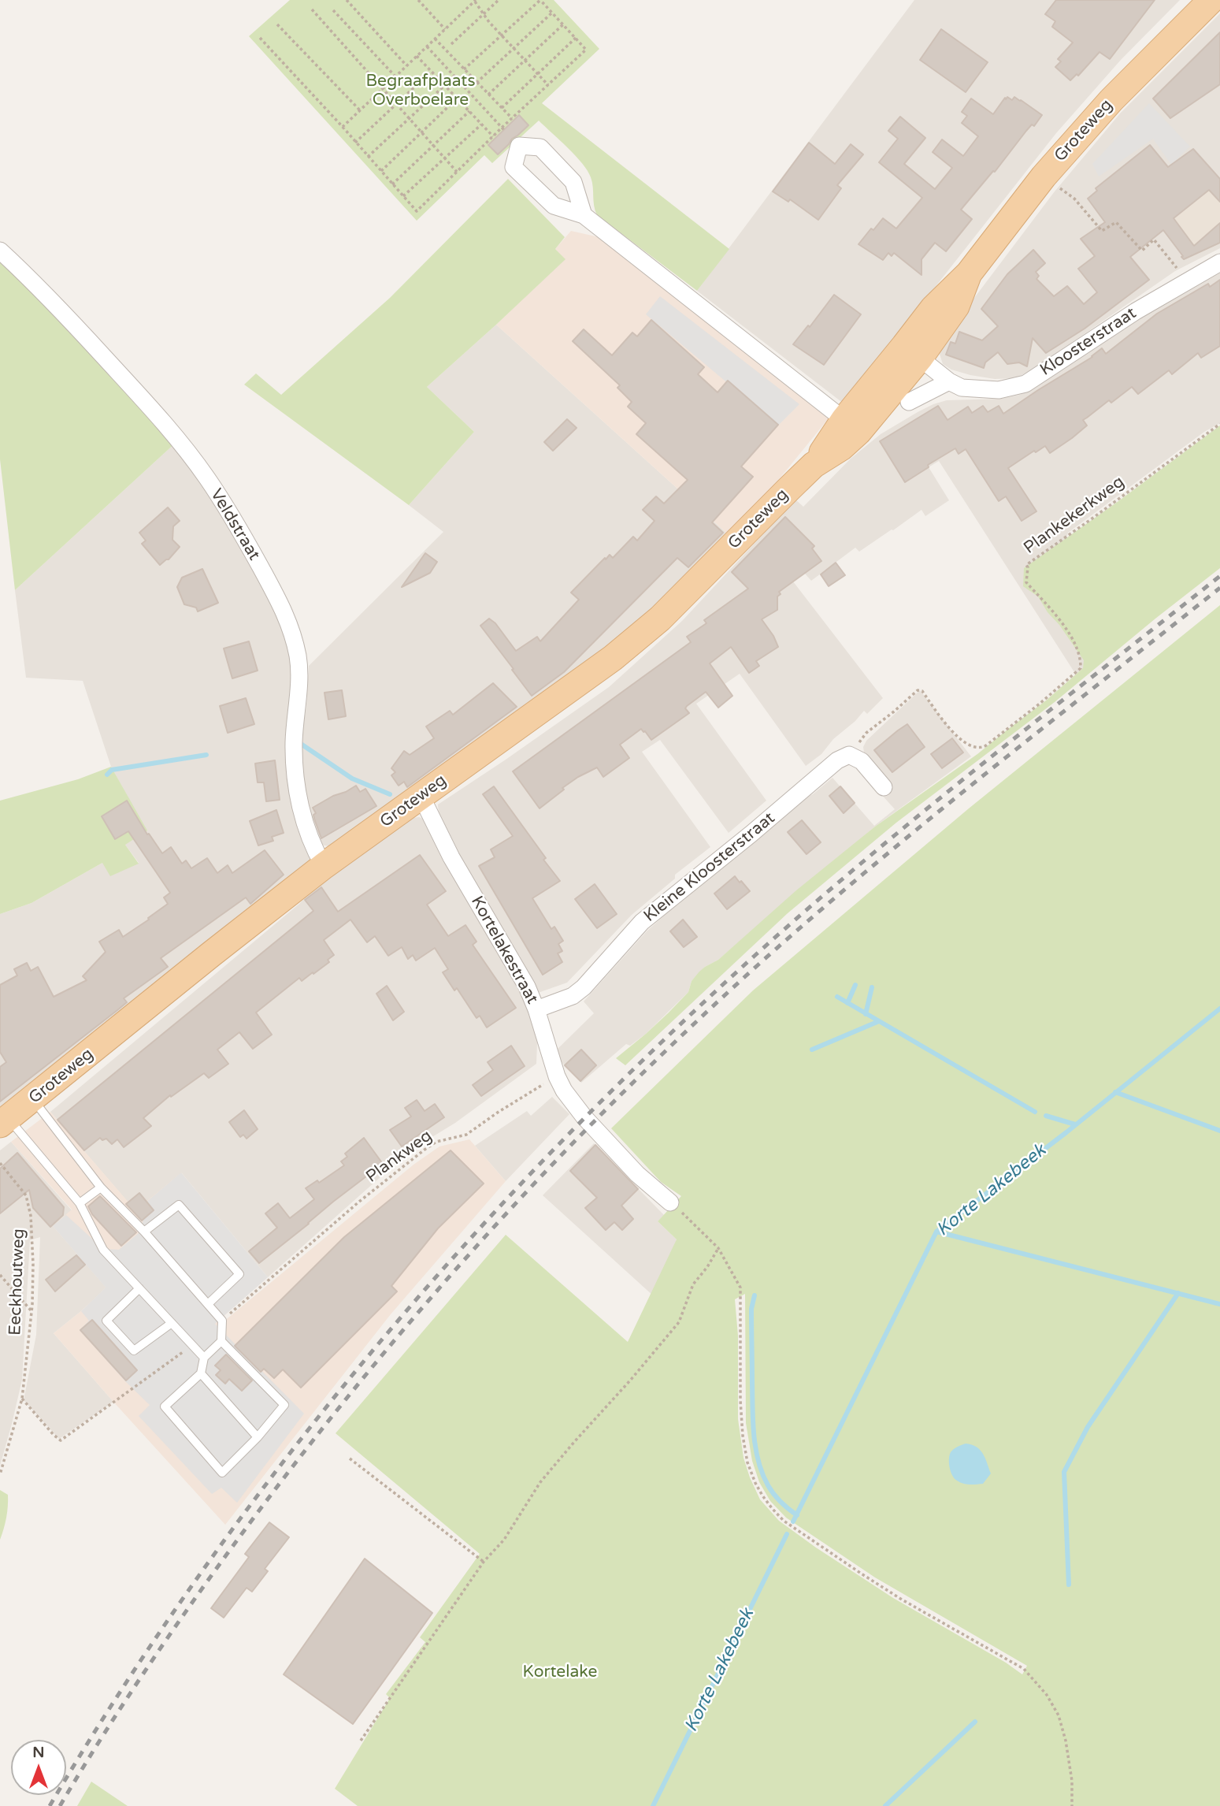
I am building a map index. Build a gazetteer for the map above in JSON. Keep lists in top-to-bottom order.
{
  "streets": {
    "main road": ["Groteweg"],
    "street": [
      "Kloosterstraat",
      "Veldstraat",
      "Kleine Kloosterstraat",
      "Kortelakestraat"
    ],
    "path": ["Plankekerkweg", "Plankweg", "Eeckhoutweg"]
  },
  "crossings": [
    ["Groteweg", "Kloosterstraat"],
    ["Groteweg", "Veldstraat"],
    ["Groteweg", "Kortelakestraat"],
    ["Plankekerkweg", "Kleine Kloosterstraat"],
    ["Kleine Kloosterstraat", "Kortelakestraat"],
    ["Kortelakestraat", "Plankweg"]
  ],
  "water": ["Korte Lakebeek"],
  "parks": ["Begraafplaats Overboelare", "Kortelake"],
  "north": "top"
}
